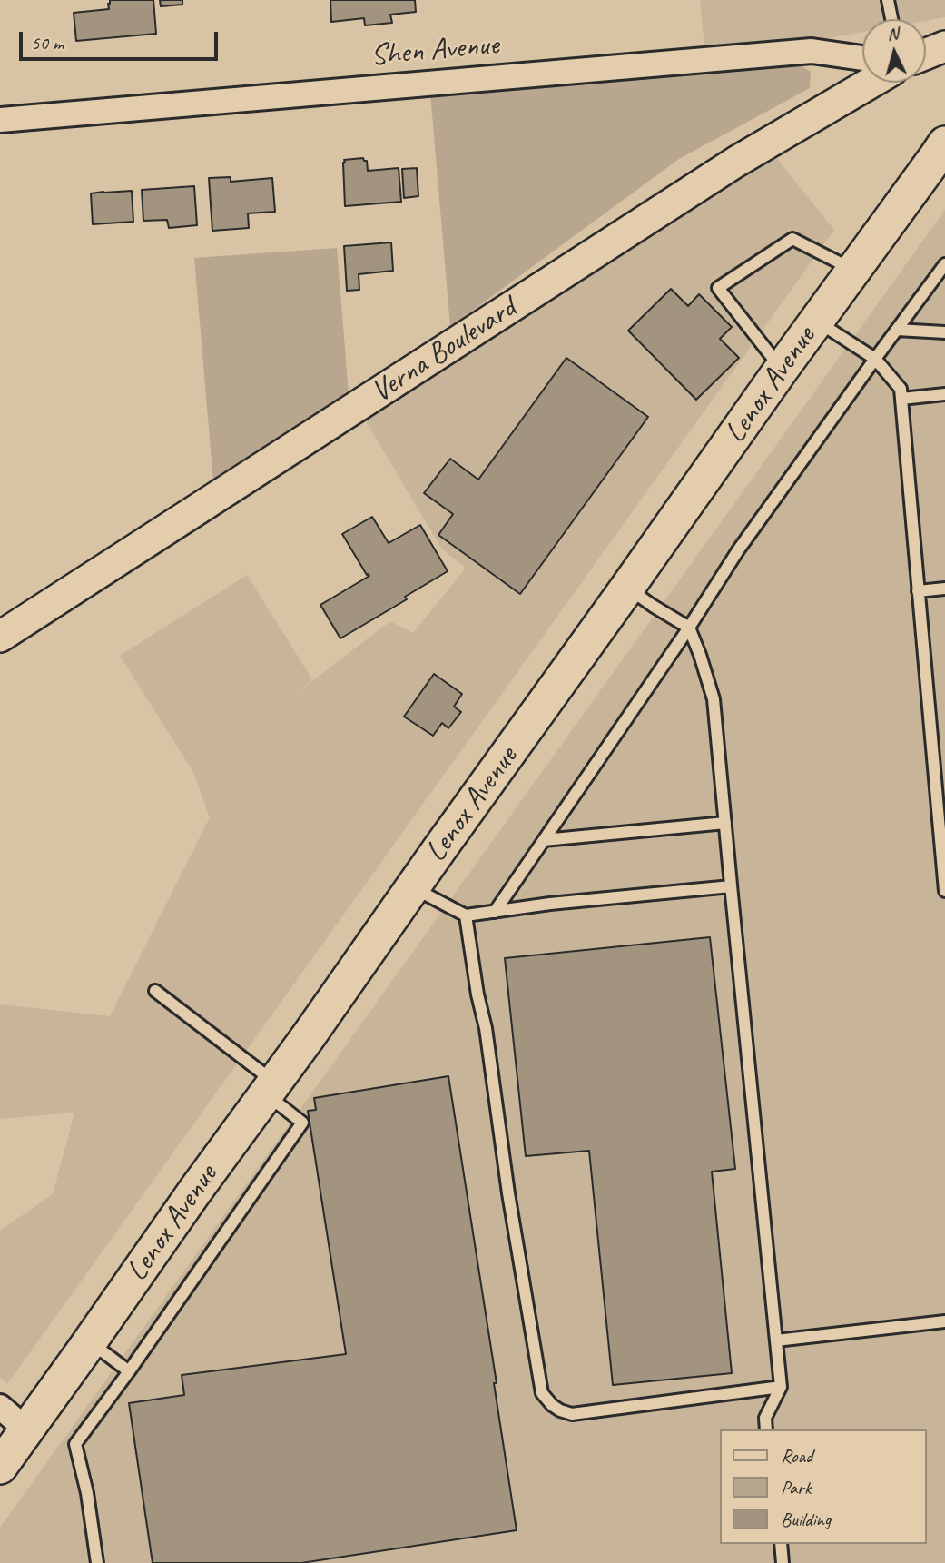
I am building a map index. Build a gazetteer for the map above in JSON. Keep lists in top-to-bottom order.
{
  "streets": {
    "main road": ["Lenox Avenue"],
    "street": ["Shen Avenue", "Verna Boulevard"]
  },
  "legend": ["Road", "Park", "Building"],
  "scale_bar": "50 m",
  "north": "top"
}
